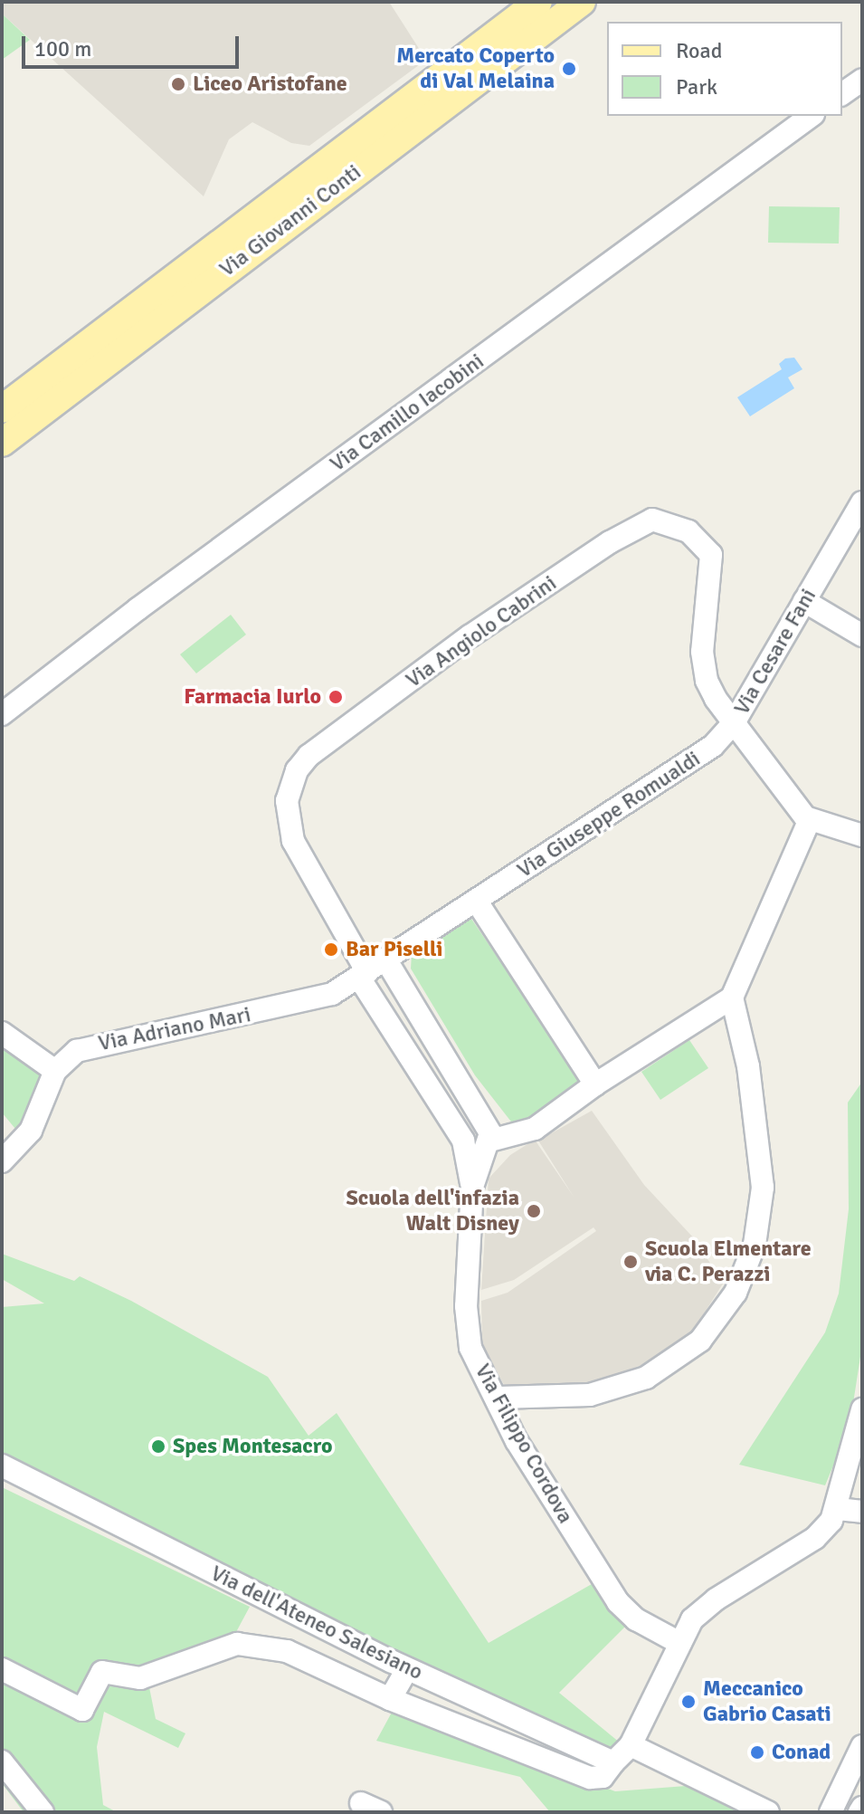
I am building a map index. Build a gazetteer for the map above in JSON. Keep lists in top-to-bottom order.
{
  "streets": {
    "main road": ["Via Giovanni Conti"],
    "street": [
      "Via Camillo Iacobini",
      "Via Angiolo Cabrini",
      "Via Cesare Fani",
      "Via Giuseppe Romualdi",
      "Via Adriano Mari",
      "Via Filippo Cordova",
      "Via dell'Ateneo Salesiano"
    ]
  },
  "crossings": [
    ["Via Angiolo Cabrini", "Via Cesare Fani"],
    ["Via Angiolo Cabrini", "Via Giuseppe Romualdi"],
    ["Via Angiolo Cabrini", "Via Adriano Mari"],
    ["Via Cesare Fani", "Via Giuseppe Romualdi"],
    ["Via Giuseppe Romualdi", "Via Adriano Mari"]
  ],
  "places": [
    "Mercato Coperto di Val Melaina",
    "Liceo Aristofane",
    "Farmacia Iurlo",
    "Bar Piselli",
    "Scuola dell'infazia Walt Disney",
    "Scuola Elmentare via C. Perazzi",
    "Spes Montesacro",
    "Meccanico Gabrio Casati",
    "Conad"
  ],
  "legend": ["Road", "Park"],
  "scale_bar": "100 m"
}
